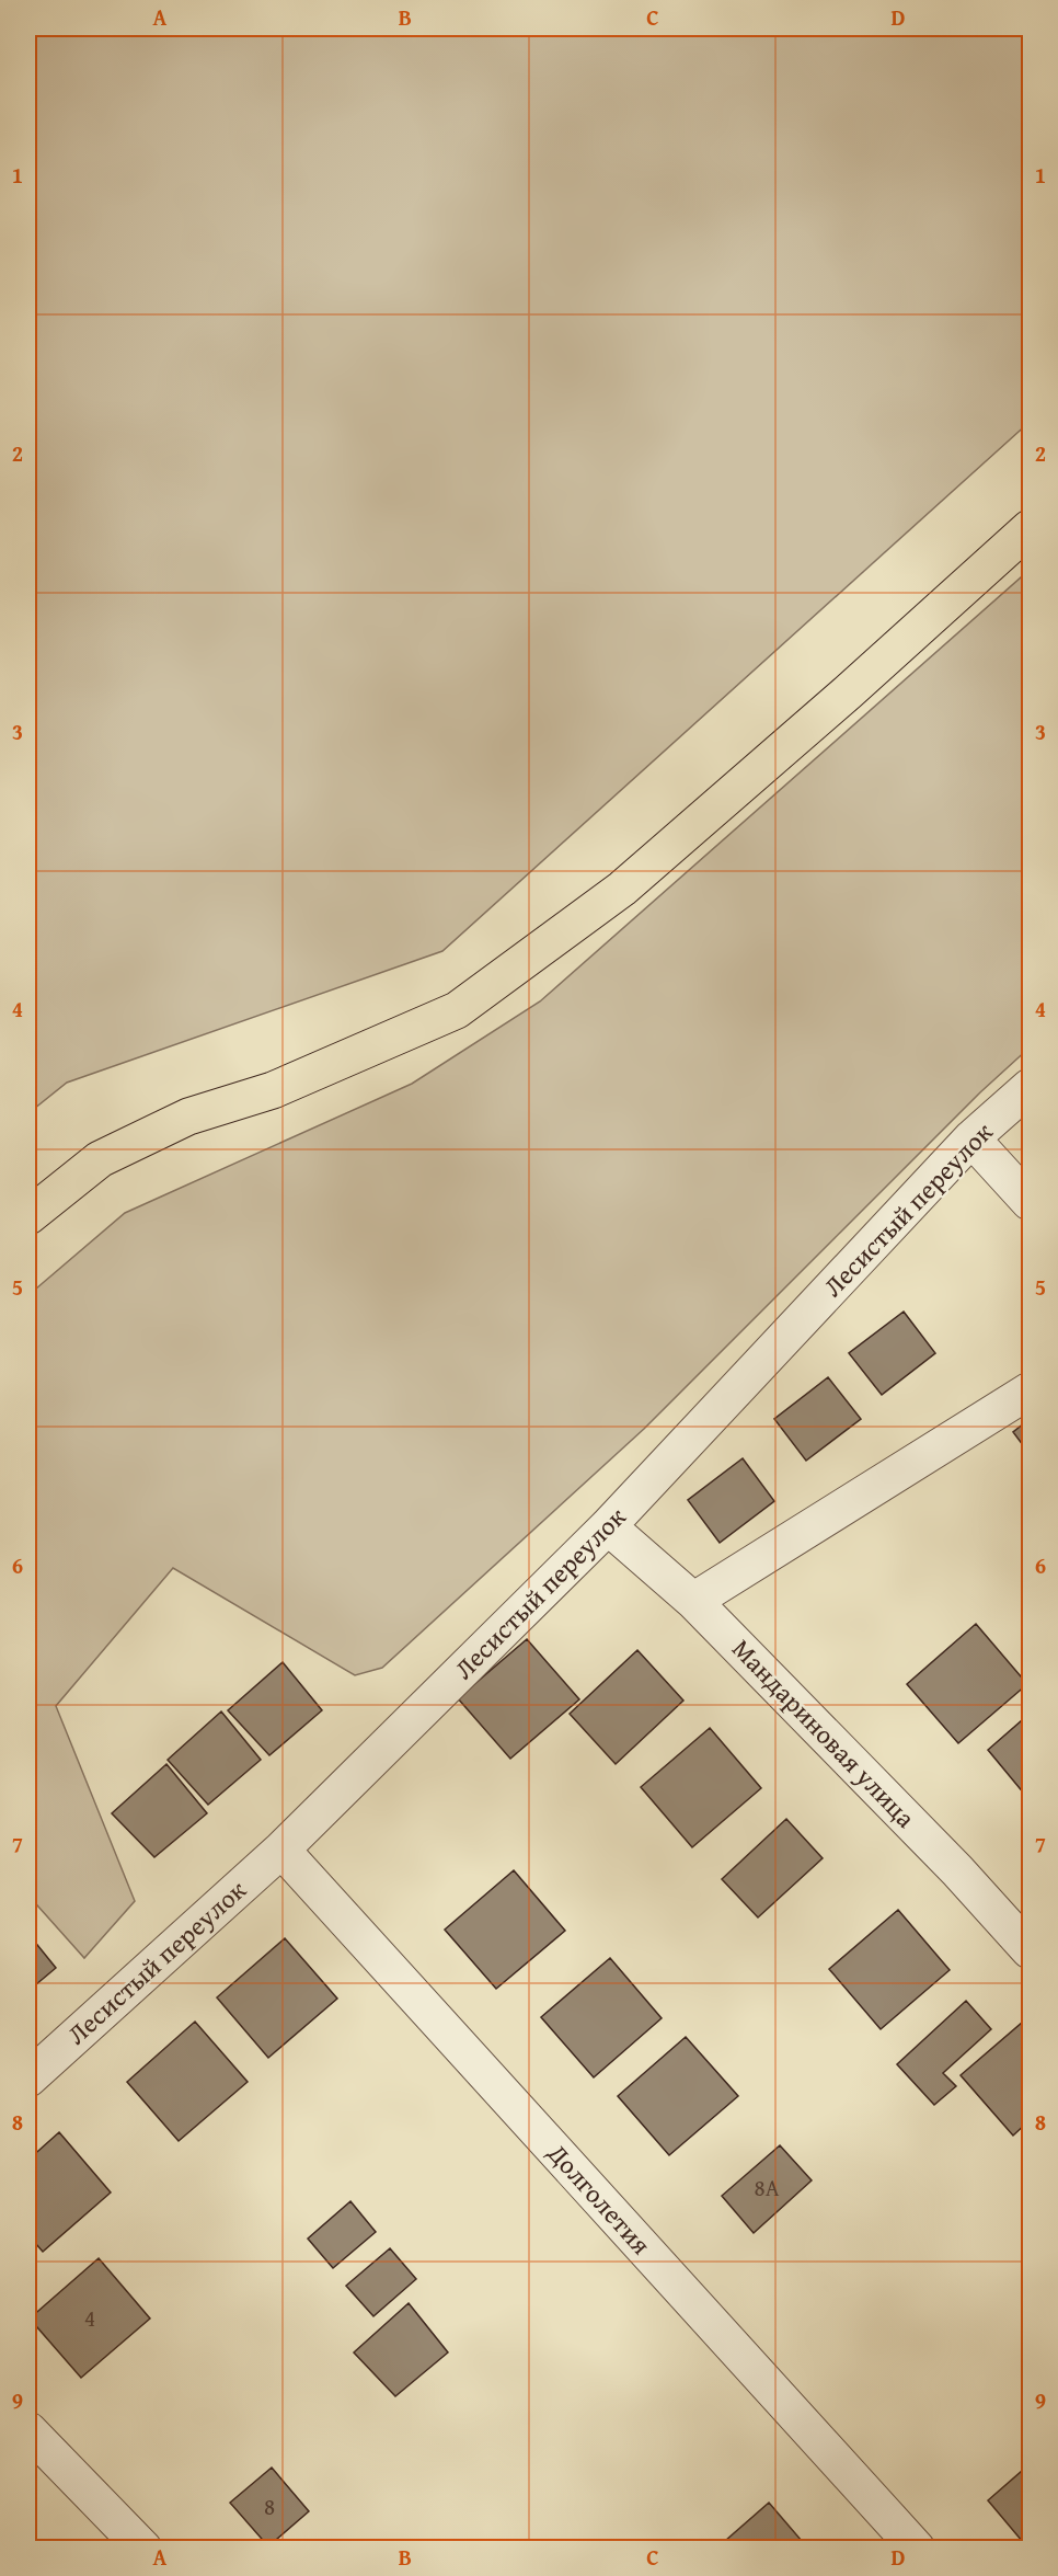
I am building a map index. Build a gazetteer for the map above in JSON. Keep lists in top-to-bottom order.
{
  "streets": {
    "street": ["Лесистый переулок", "Мандариновая улица", "Долголетия"]
  },
  "crossings": [
    ["Лесистый переулок", "Мандариновая улица"],
    ["Лесистый переулок", "Долголетия"]
  ],
  "house_numbers": ["8А", "4", "8"],
  "grid": {
    "columns": [
      "A",
      "B",
      "C",
      "D"
    ],
    "rows": [
      "1",
      "2",
      "3",
      "4",
      "5",
      "6",
      "7",
      "8",
      "9"
    ]
  }
}
